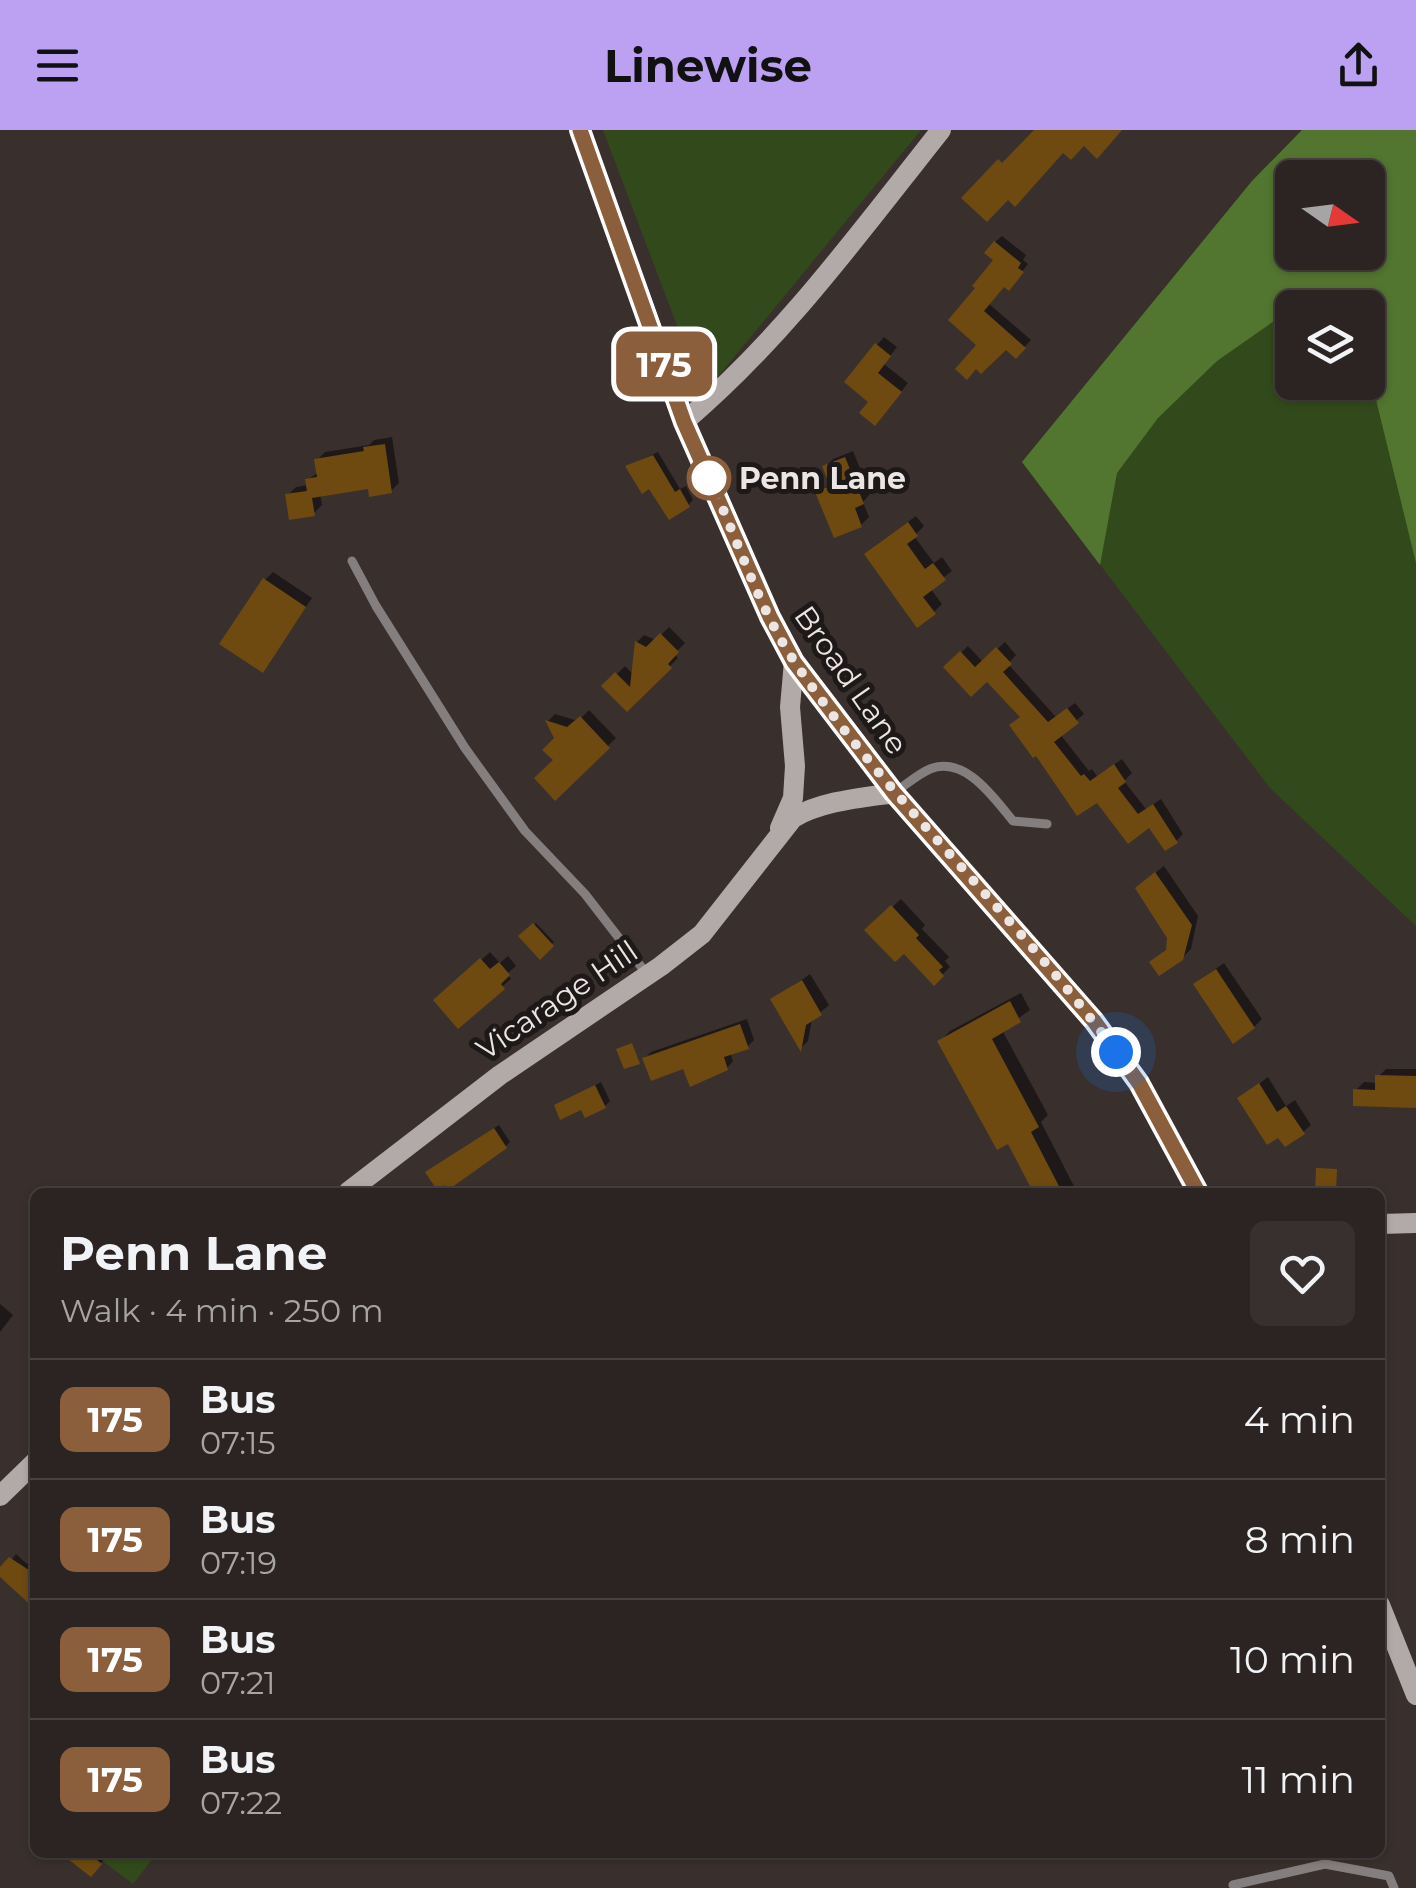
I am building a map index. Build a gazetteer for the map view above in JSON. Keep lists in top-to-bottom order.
{
  "streets": {
    "street": ["Broad Lane", "Vicarage Hill"]
  },
  "crossings": [
    ["Broad Lane", "Vicarage Hill"]
  ],
  "places": ["Penn Lane"],
  "lines": ["bus line 175"],
  "north": "right",
  "page": {
    "header": "Linewise",
    "on_map": "175",
    "heading": ["Penn Lane", "Walk · 4 min · 250 m"],
    "list": [
      {
        "mark": "175",
        "name": "Bus",
        "note": "07:15",
        "value": "4 min"
      },
      {
        "mark": "175",
        "name": "Bus",
        "note": "07:19",
        "value": "8 min"
      },
      {
        "mark": "175",
        "name": "Bus",
        "note": "07:21",
        "value": "10 min"
      },
      {
        "mark": "175",
        "name": "Bus",
        "note": "07:22",
        "value": "11 min"
      }
    ]
  }
}
